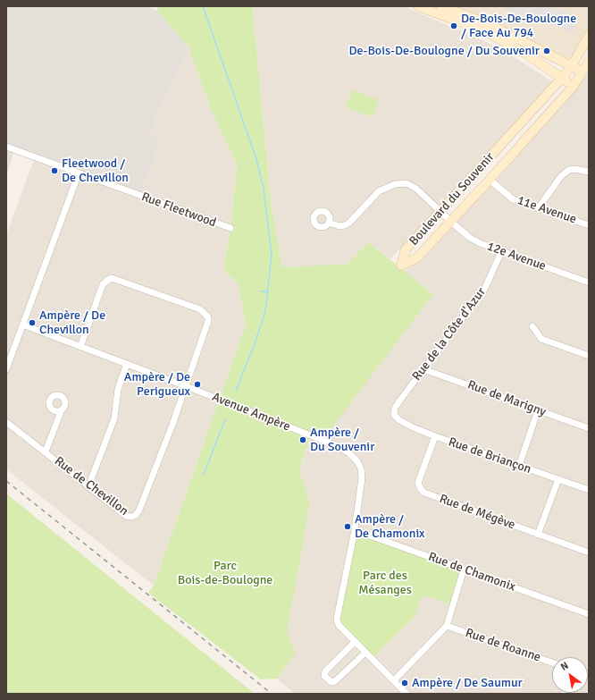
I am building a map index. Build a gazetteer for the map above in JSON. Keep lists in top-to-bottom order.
{
  "streets": {
    "street": [
      "Boulevard du Souvenir",
      "Rue Fleetwood",
      "11e Avenue",
      "12e Avenue",
      "Rue de la Côte d'Azur",
      "Rue de Marigny",
      "Avenue Ampère",
      "Rue de Briançon",
      "Rue de Chevillon",
      "Rue de Mégève",
      "Rue de Chamonix",
      "Rue de Roanne"
    ]
  },
  "crossings": [
    ["Boulevard du Souvenir", "11e Avenue"],
    ["Boulevard du Souvenir", "12e Avenue"],
    ["12e Avenue", "Rue de la Côte d'Azur"],
    ["Rue de la Côte d'Azur", "Rue de Marigny"],
    ["Rue de la Côte d'Azur", "Rue de Briançon"],
    ["Avenue Ampère", "Rue de Chevillon"],
    ["Avenue Ampère", "Rue de Chamonix"],
    ["Rue de Briançon", "Rue de Mégève"]
  ],
  "parks": ["Parc Bois-de-Boulogne", "Parc des Mésanges"],
  "places": [
    "De-Bois-De-Boulogne / Face Au 794",
    "De-Bois-De-Boulogne / Du Souvenir",
    "Fleetwood / De Chevillon",
    "Ampère / De Chevillon",
    "Ampère / De Perigueux",
    "Ampère / Du Souvenir",
    "Ampère / De Chamonix",
    "Ampère / De Saumur"
  ],
  "north": "top left"
}
